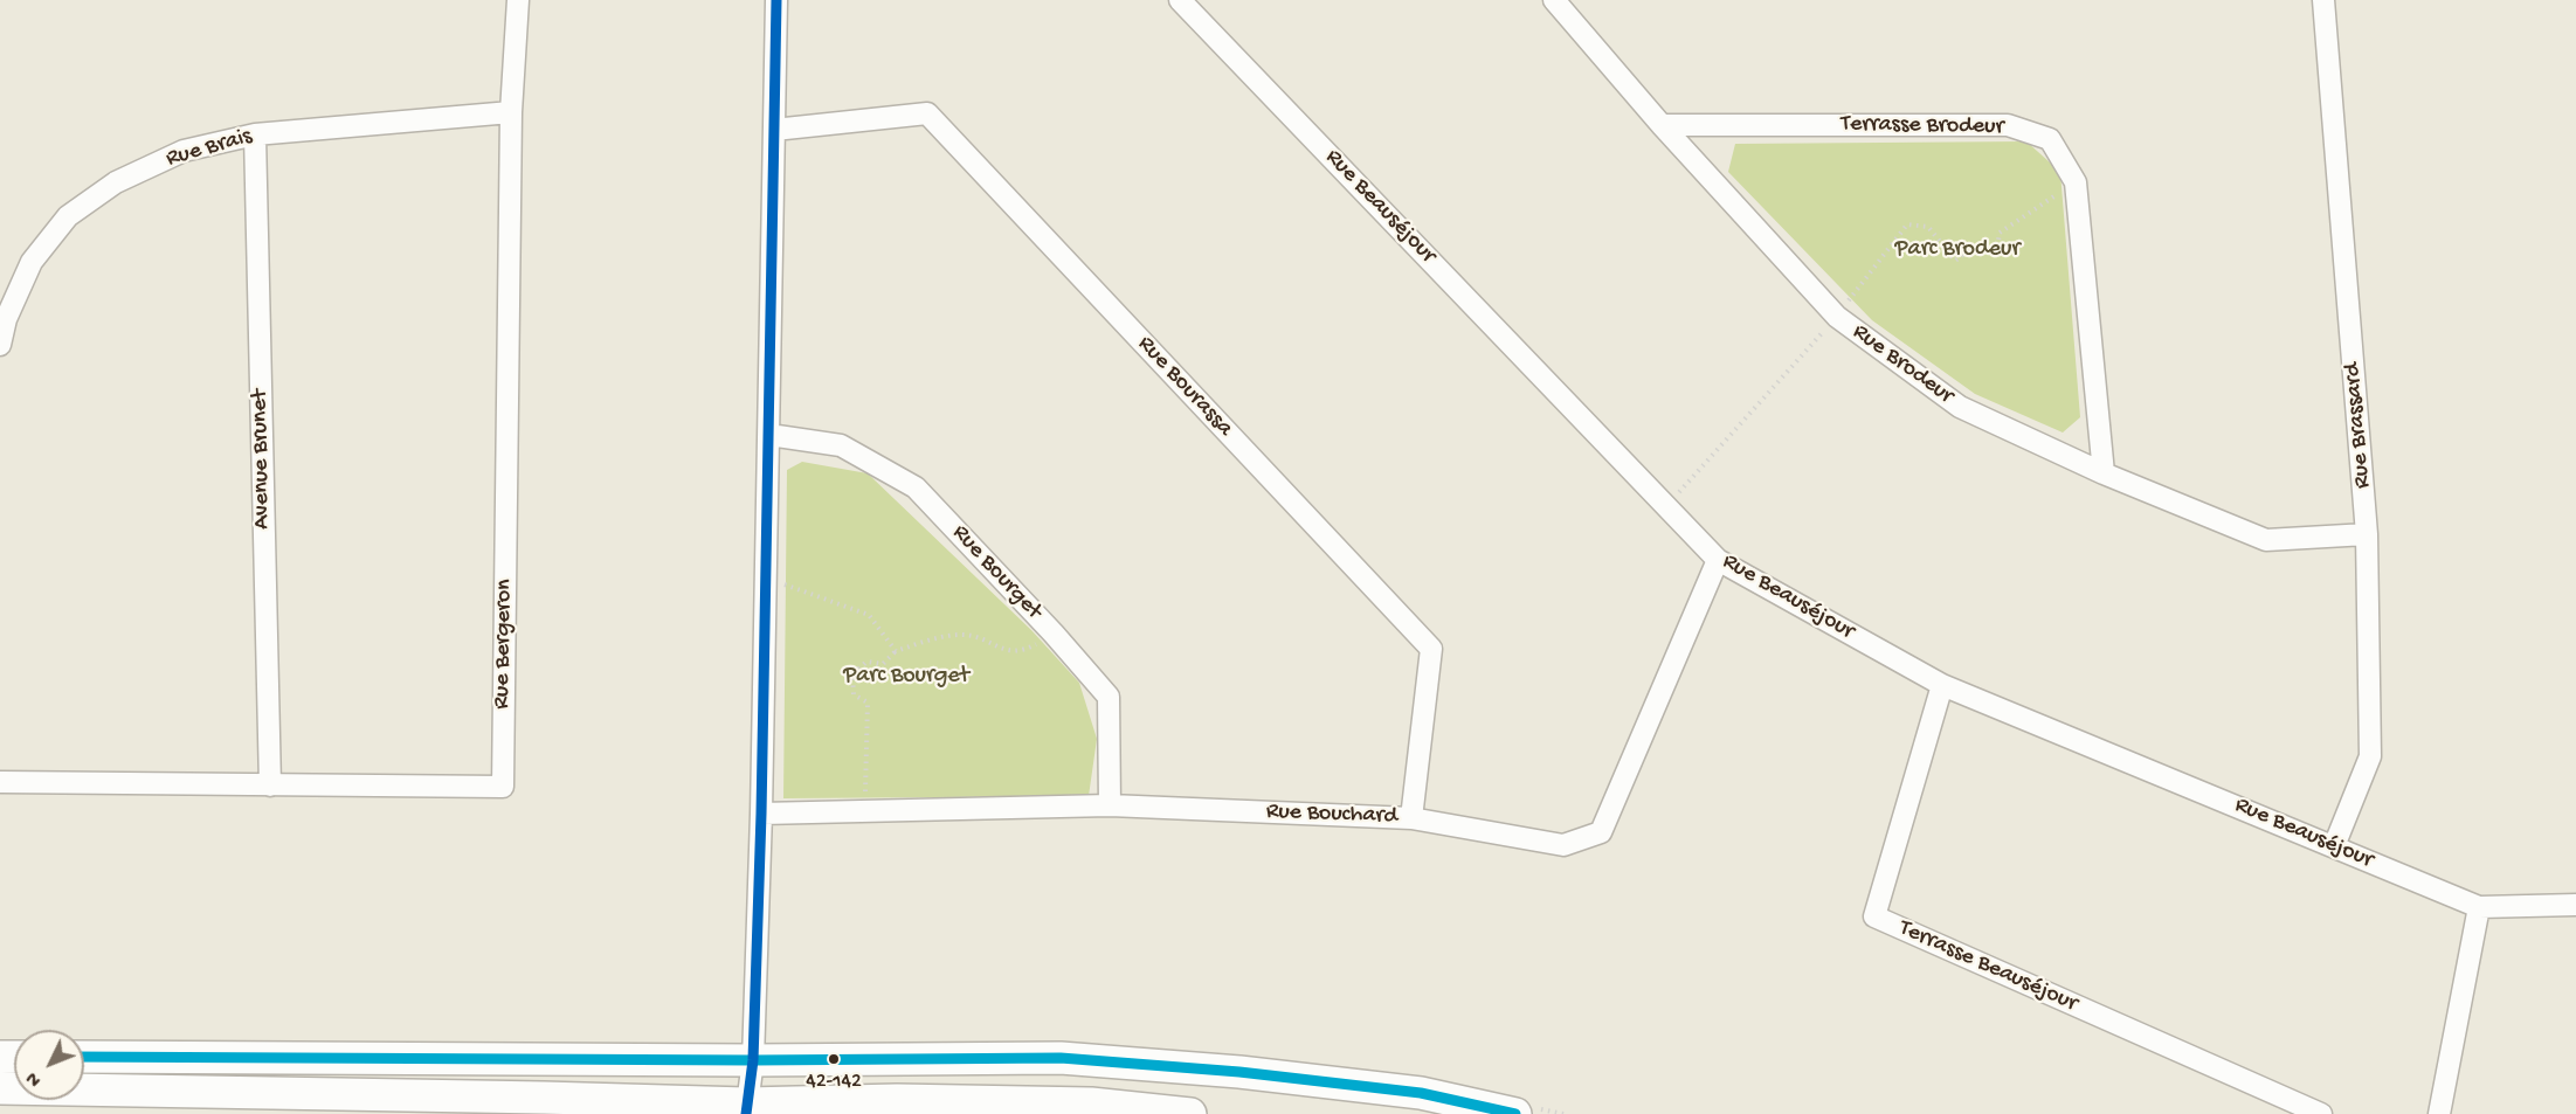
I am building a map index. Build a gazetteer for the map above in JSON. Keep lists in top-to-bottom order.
{
  "streets": {
    "street": [
      "Terrasse Brodeur",
      "Rue Brais",
      "Rue Beauséjour",
      "Rue Brodeur",
      "Rue Bourassa",
      "Rue Brassard",
      "Avenue Brunet",
      "Rue Bourget",
      "Rue Bergeron",
      "Rue Bouchard",
      "Terrasse Beauséjour"
    ]
  },
  "crossings": [
    ["Terrasse Brodeur", "Rue Brodeur"],
    ["Rue Brais", "Avenue Brunet"],
    ["Rue Brais", "Rue Bergeron"],
    ["Rue Beauséjour", "Rue Brassard"],
    ["Rue Beauséjour", "Rue Bouchard"],
    ["Rue Beauséjour", "Terrasse Beauséjour"],
    ["Rue Brodeur", "Rue Brassard"],
    ["Rue Bourassa", "Rue Bouchard"],
    ["Avenue Brunet", "Rue Bergeron"],
    ["Rue Bourget", "Rue Bouchard"]
  ],
  "parks": ["Parc Brodeur", "Parc Bourget"],
  "places": ["42-142"],
  "north": "bottom left"
}
